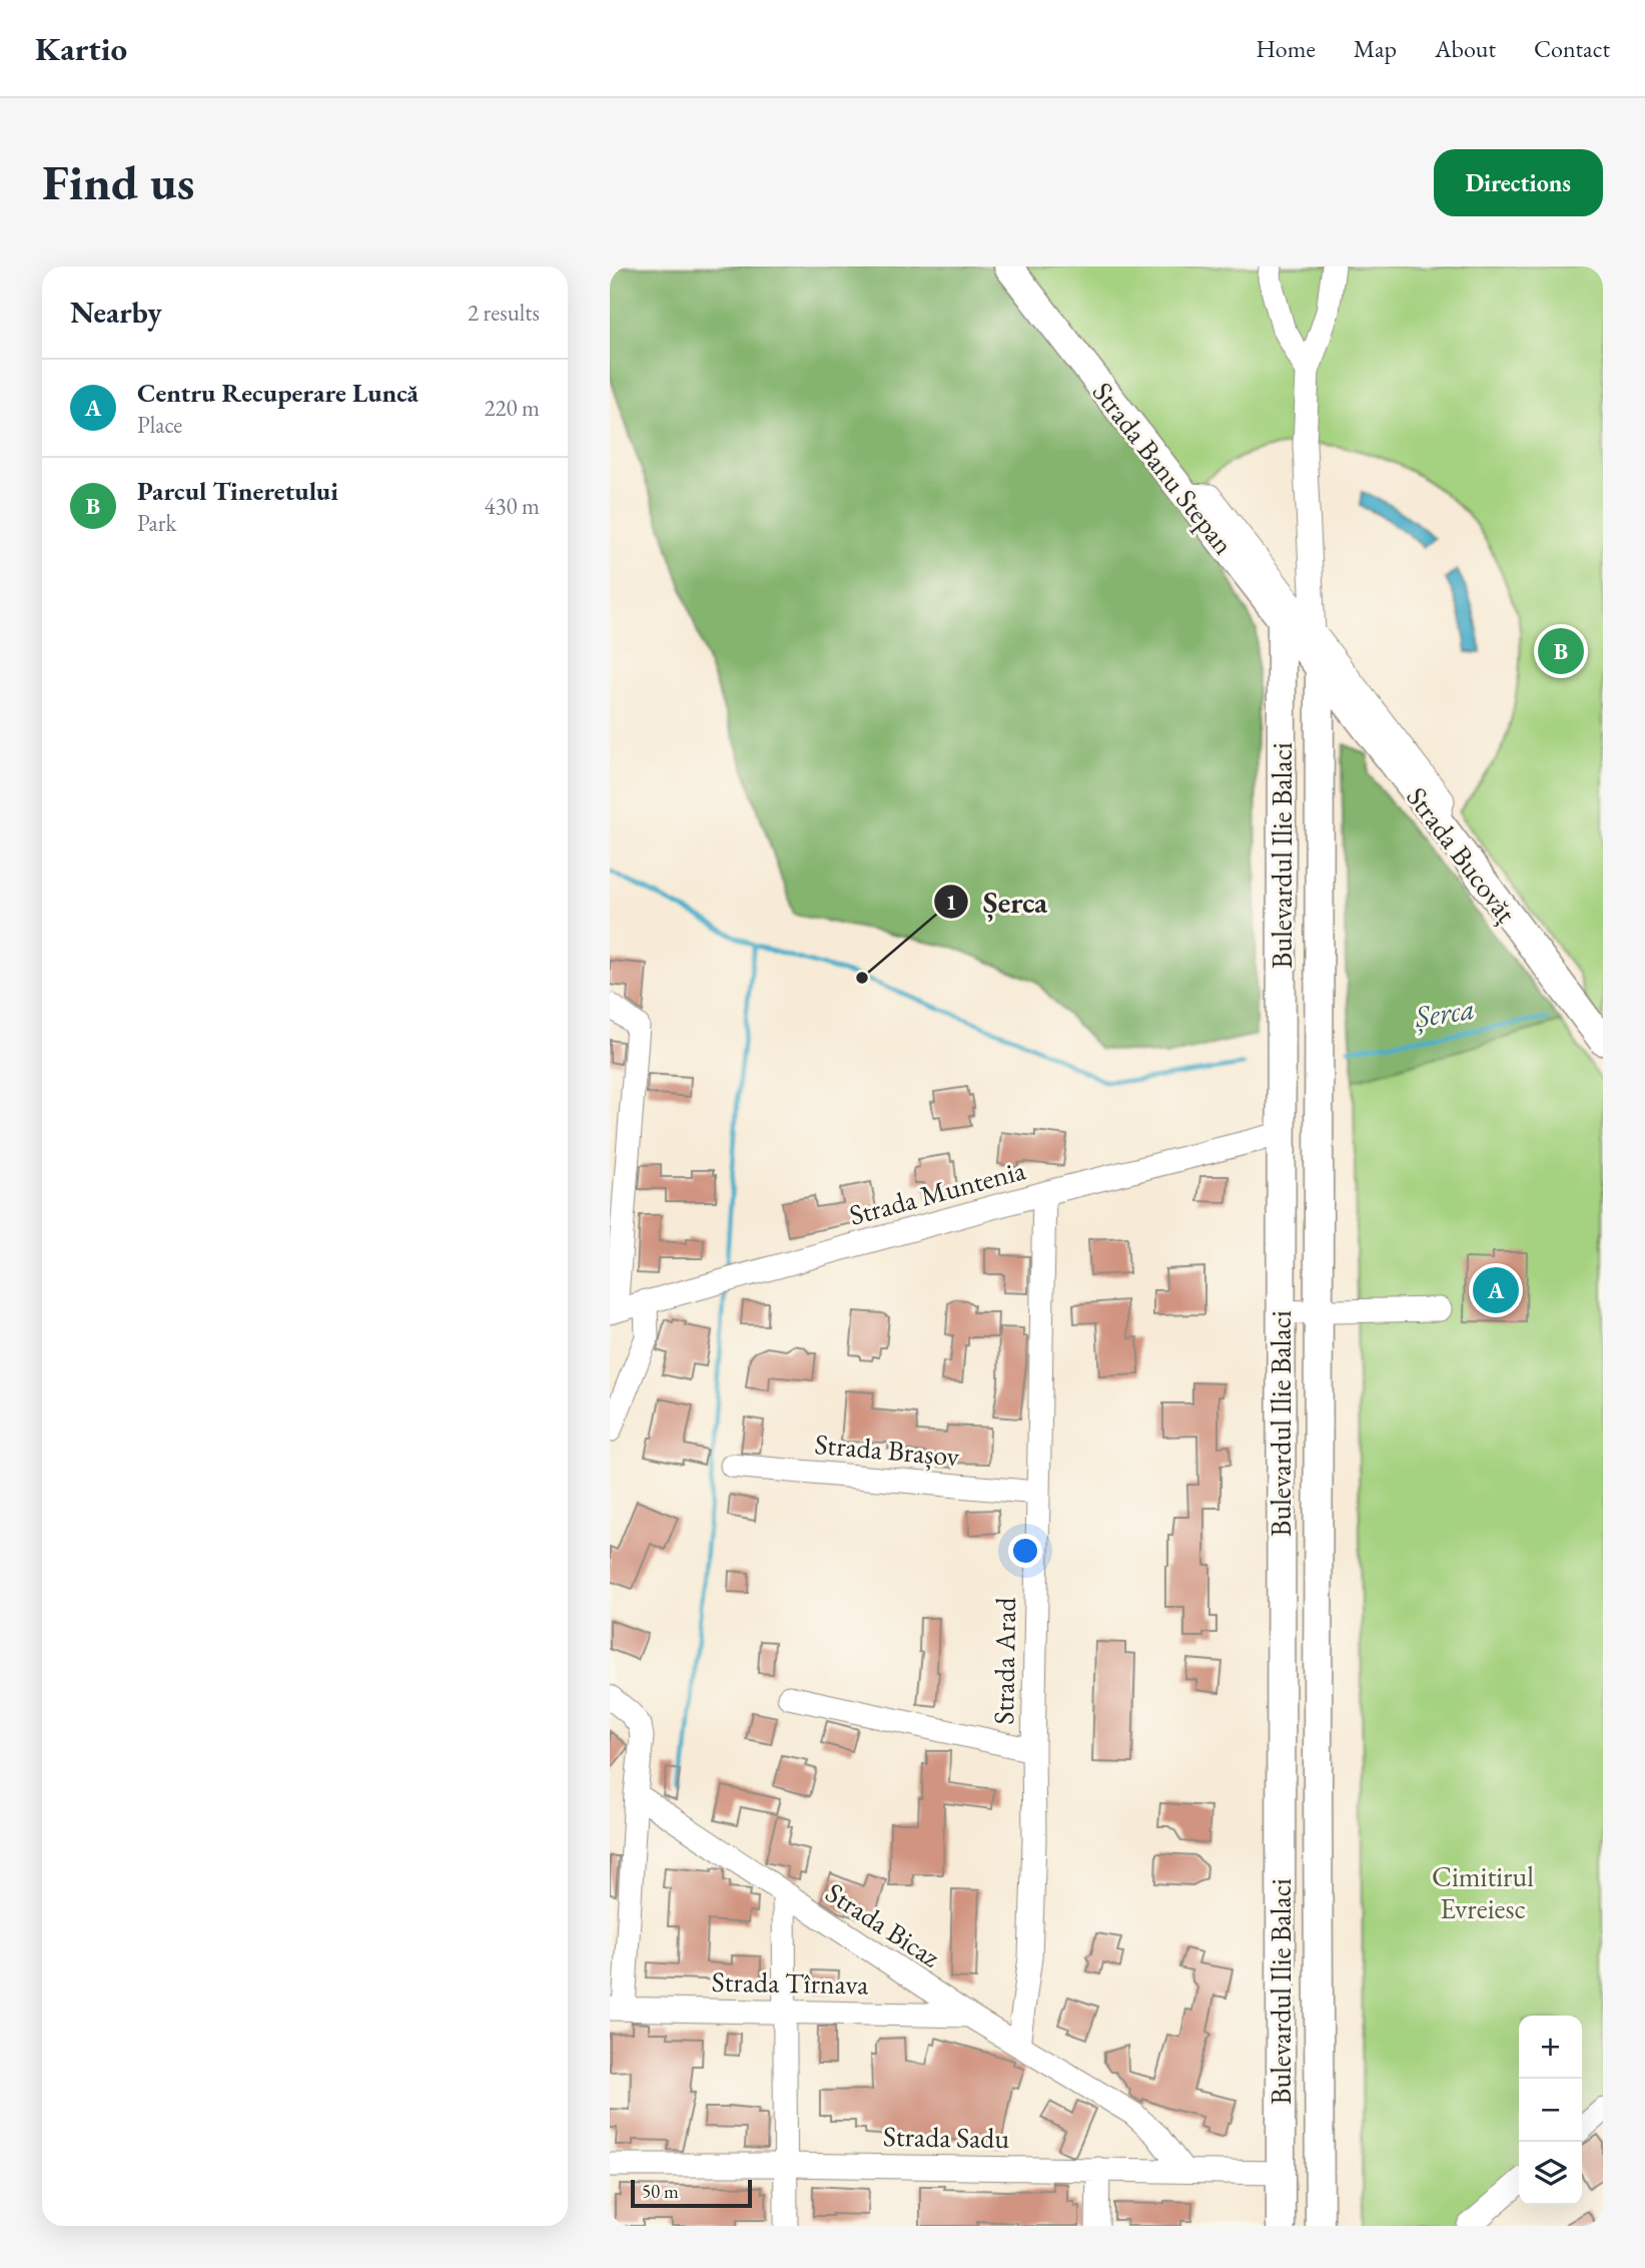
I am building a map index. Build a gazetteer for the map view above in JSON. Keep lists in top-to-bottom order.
{
  "streets": {
    "main road": ["Strada Banu Stepan", "Strada Bucovăț", "Bulevardul Ilie Balaci"],
    "street": [
      "Strada Muntenia",
      "Strada Brașov",
      "Strada Arad",
      "Strada Bicaz",
      "Strada Tîrnava",
      "Strada Sadu"
    ]
  },
  "crossings": [
    ["Strada Banu Stepan", "Strada Bucovăț"],
    ["Strada Banu Stepan", "Bulevardul Ilie Balaci"],
    ["Strada Bucovăț", "Bulevardul Ilie Balaci"],
    ["Bulevardul Ilie Balaci", "Strada Muntenia"],
    ["Bulevardul Ilie Balaci", "Strada Sadu"],
    ["Strada Muntenia", "Strada Arad"],
    ["Strada Brașov", "Strada Arad"],
    ["Strada Arad", "Strada Bicaz"],
    ["Strada Bicaz", "Strada Tîrnava"],
    ["Strada Bicaz", "Strada Sadu"]
  ],
  "water": ["Șerca"],
  "parks": ["Cimitirul Evreiesc"],
  "places": ["Șerca"],
  "scale_bar": "50 m",
  "page": {
    "header": "Kartio",
    "nav": [
      "Home",
      "Map",
      "About",
      "Contact"
    ],
    "buttons": "Directions",
    "title": "Find us",
    "heading": ["Nearby", "2 results"],
    "list": [
      {
        "mark": "A",
        "name": "Centru Recuperare Luncă",
        "note": "Place",
        "value": "220 m"
      },
      {
        "mark": "B",
        "name": "Parcul Tineretului",
        "note": "Park",
        "value": "430 m"
      }
    ],
    "pins": ["B", "A"],
    "map_buttons": ["+", "−"],
    "scale": "50 m"
  }
}
